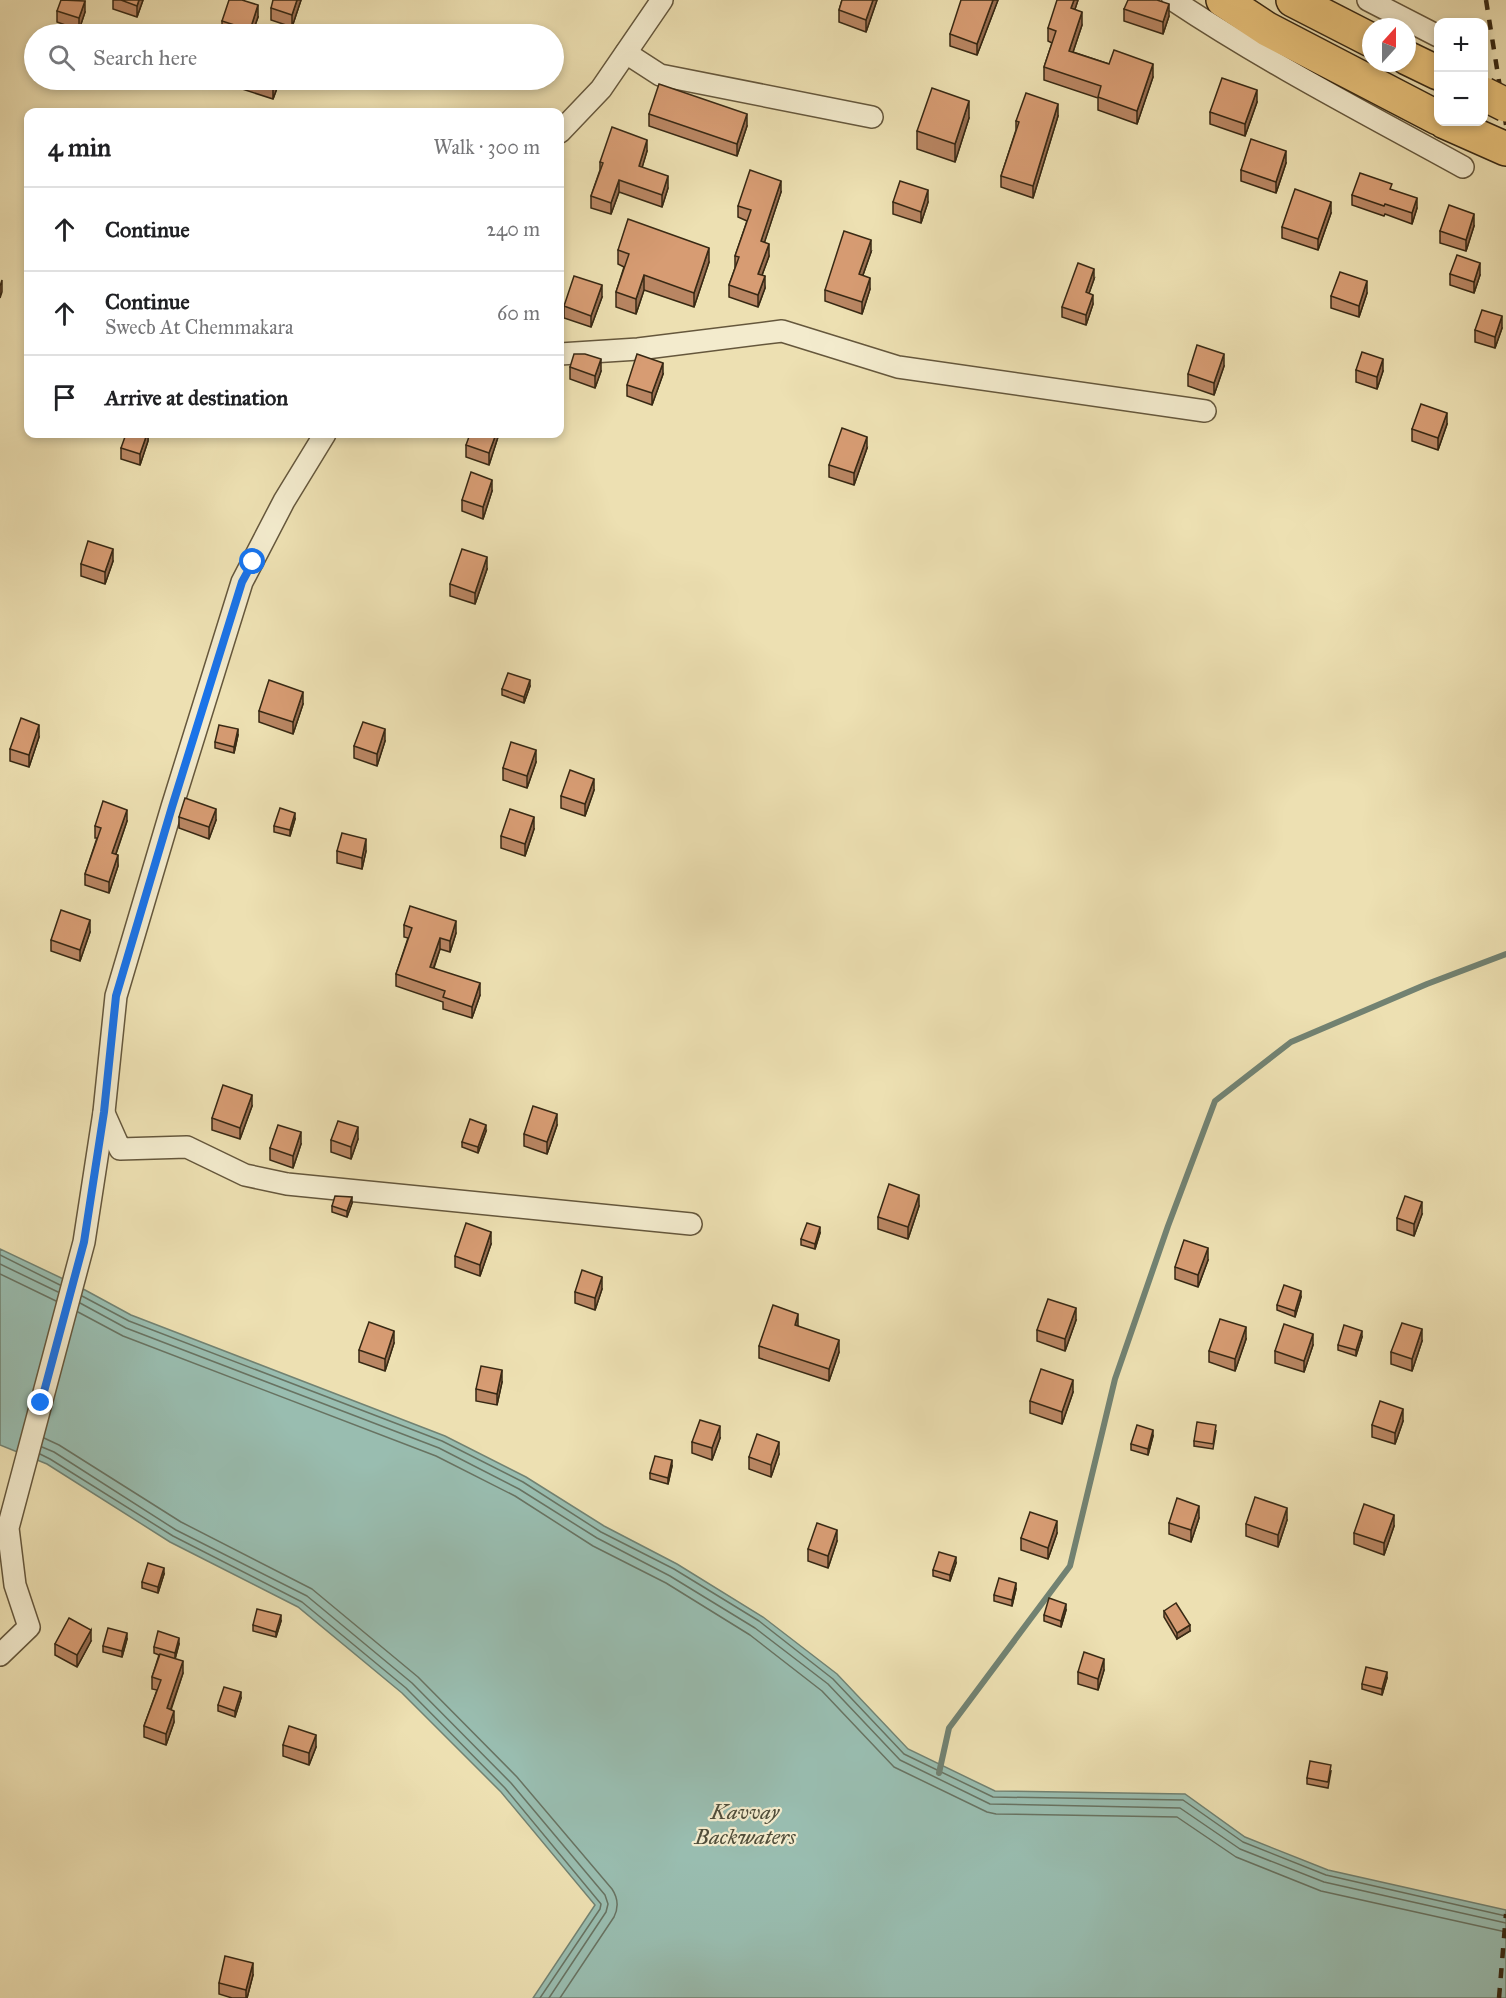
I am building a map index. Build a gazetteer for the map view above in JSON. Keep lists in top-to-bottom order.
{
  "water": ["Kavvay Backwaters"],
  "north": "top",
  "page": {
    "map_buttons": ["+", "−"],
    "search": "Search here",
    "heading": ["4 min", "Walk · 300 m"],
    "list": [
      ["Continue", "240 m"],
      ["Continue", "Swecb At Chemmakara", "60 m"],
      "Arrive at destination"
    ]
  }
}
